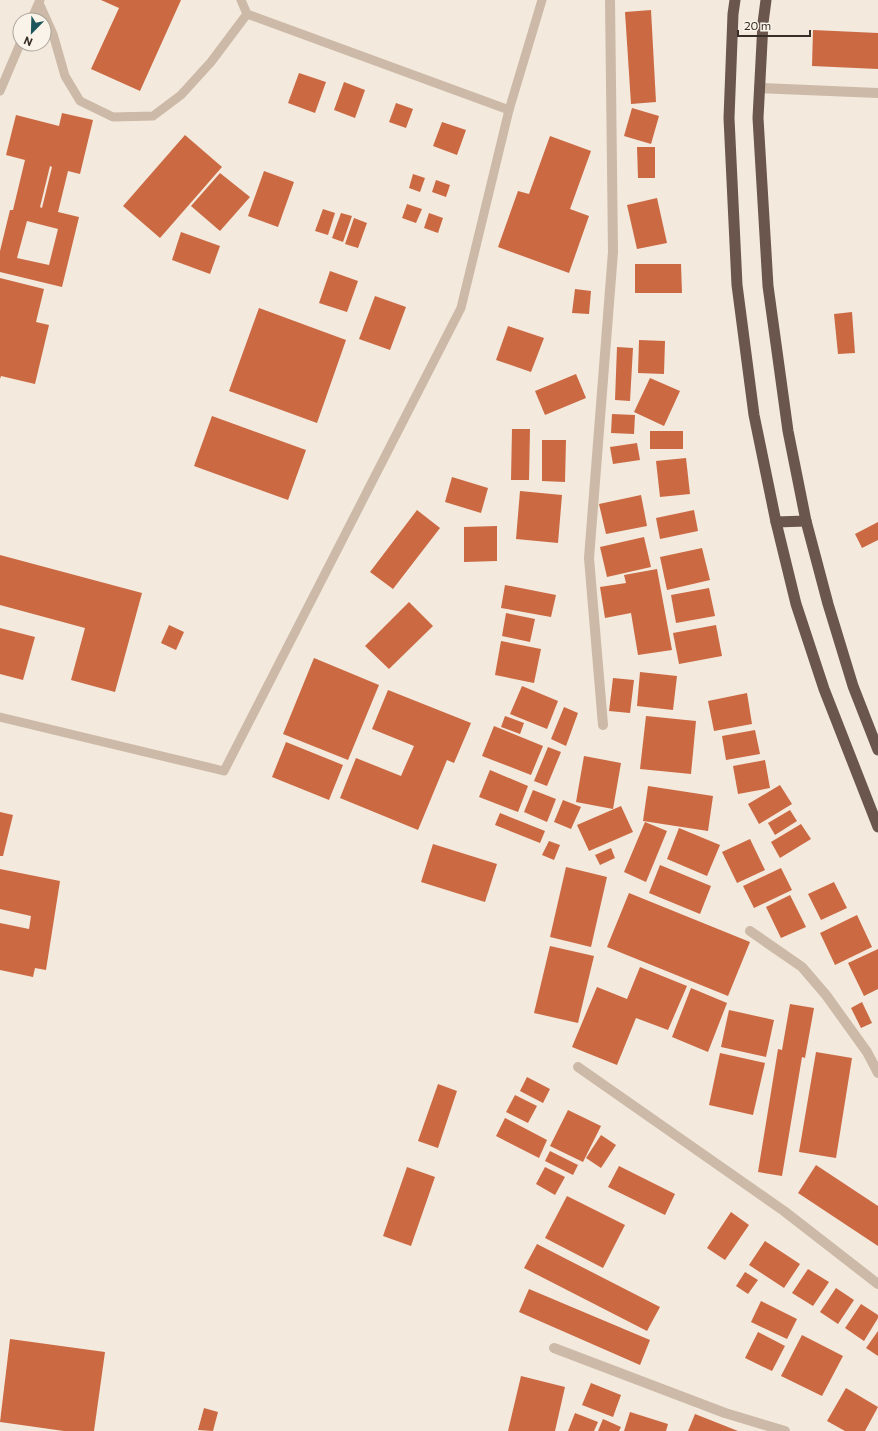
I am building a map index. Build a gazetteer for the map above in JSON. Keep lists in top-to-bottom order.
{
  "scale_bar": "20 m",
  "north": "bottom left"
}
